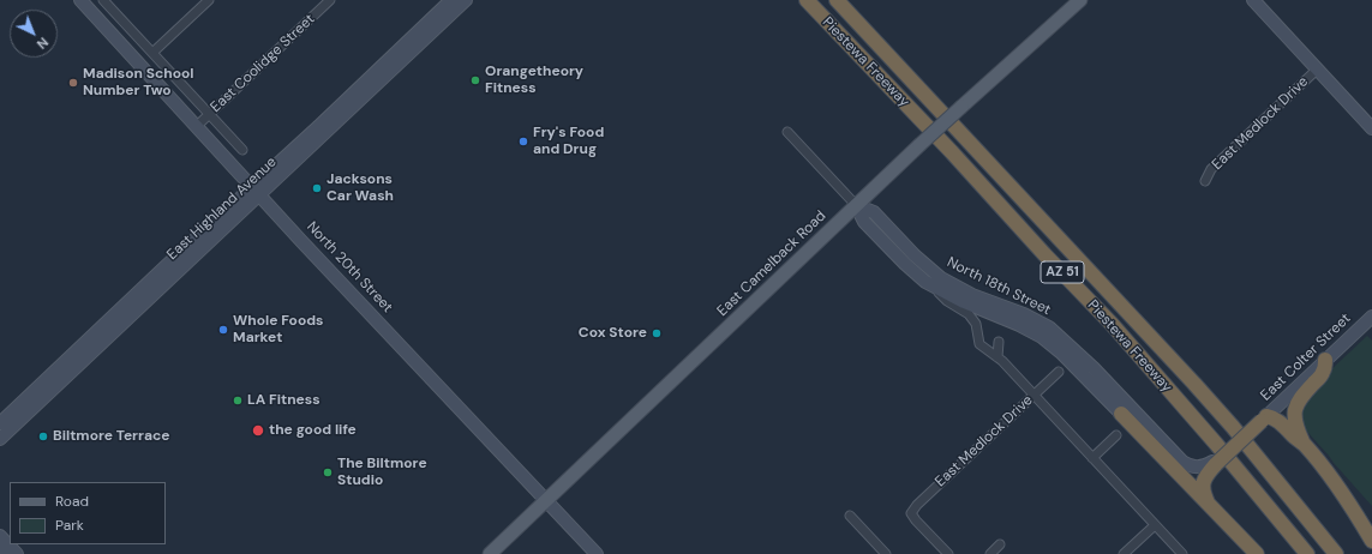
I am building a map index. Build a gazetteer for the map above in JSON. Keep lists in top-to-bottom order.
{
  "streets": {
    "highway": ["Piestewa Freeway", "AZ 51"],
    "main road": [
      "East Highland Avenue",
      "East Camelback Road",
      "North 20th Street",
      "North 18th Street",
      "East Colter Street"
    ],
    "street": ["East Coolidge Street", "East Medlock Drive"]
  },
  "crossings": [
    ["East Coolidge Street", "North 20th Street"],
    ["East Medlock Drive", "North 18th Street"],
    ["East Highland Avenue", "North 20th Street"],
    ["East Camelback Road", "North 20th Street"],
    ["East Camelback Road", "North 18th Street"]
  ],
  "places": [
    "Orangetheory Fitness",
    "Madison School Number Two",
    "Fry's Food and Drug",
    "Jacksons Car Wash",
    "Whole Foods Market",
    "Cox Store",
    "LA Fitness",
    "the good life",
    "Biltmore Terrace",
    "The Biltmore Studio"
  ],
  "legend": ["Road", "Park"],
  "north": "bottom right"
}
